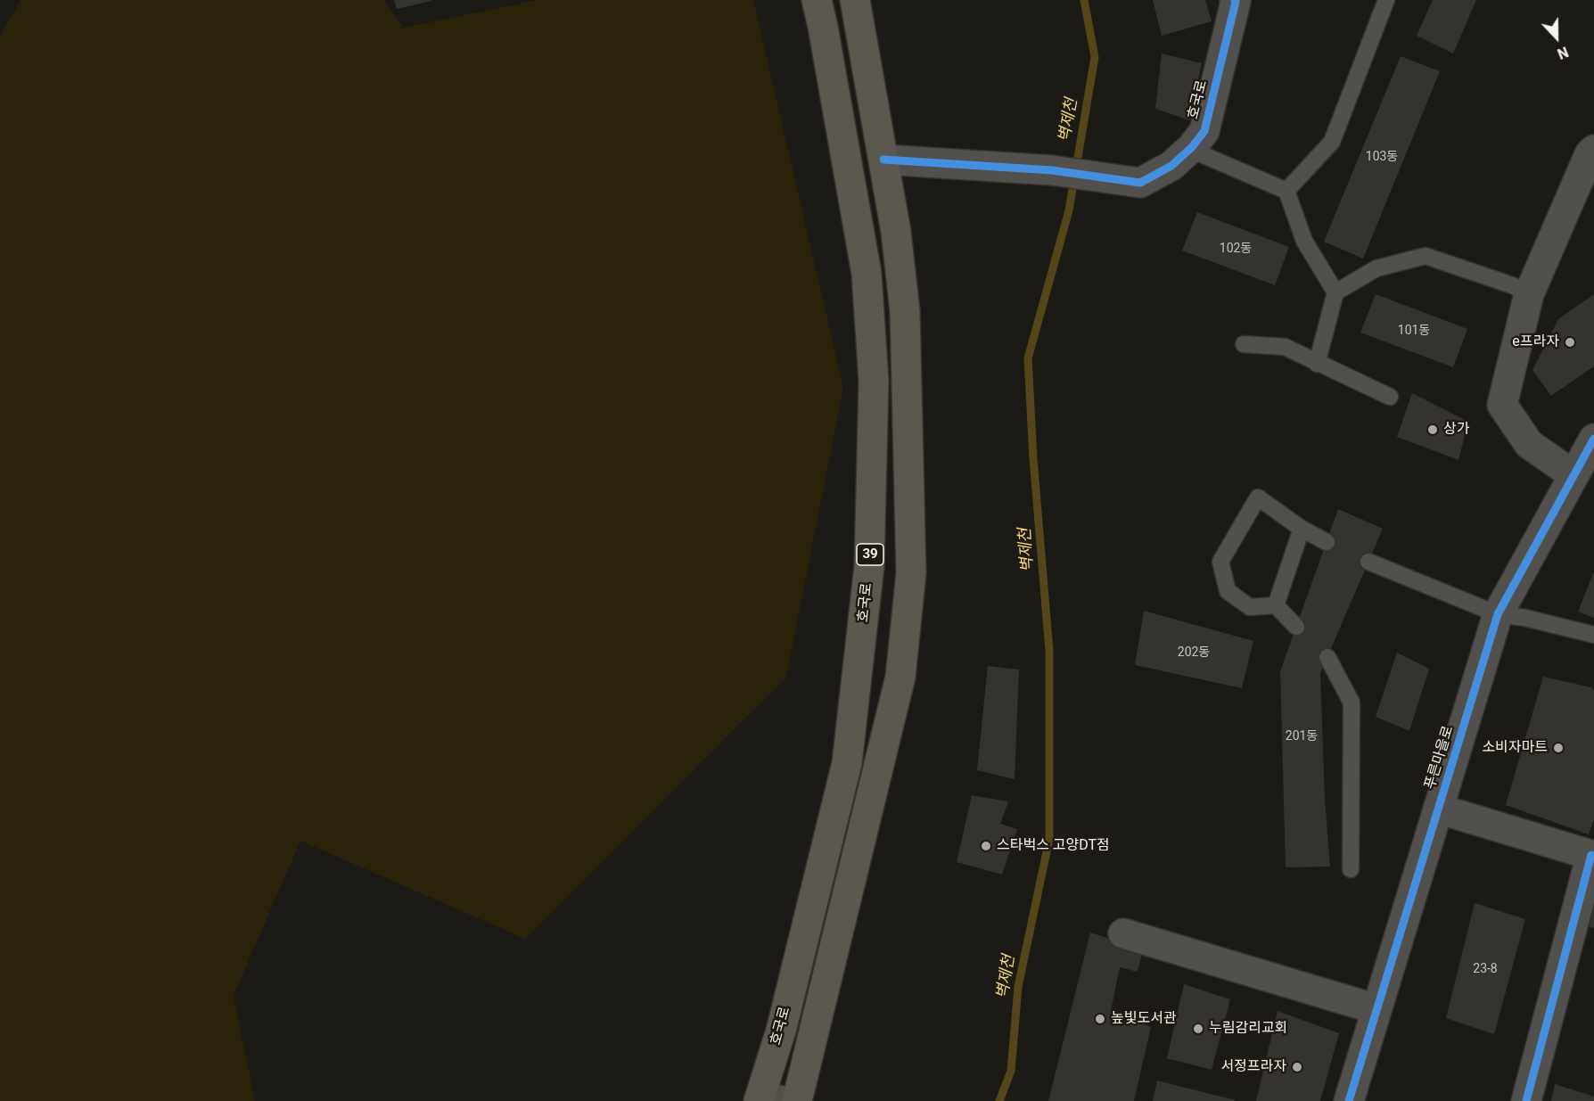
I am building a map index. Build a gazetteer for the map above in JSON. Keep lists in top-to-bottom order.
{
  "streets": {
    "main road": ["호국로", "39"],
    "street": ["푸른마을로"]
  },
  "water": ["벽제천"],
  "places": [
    "e프라자",
    "상가",
    "소비자마트",
    "스타벅스 고양DT점",
    "높빛도서관",
    "누림감리교회",
    "서정프라자"
  ],
  "house_numbers": [
    "103동",
    "102동",
    "101동",
    "202동",
    "201동",
    "23-8"
  ],
  "north": "bottom"
}
